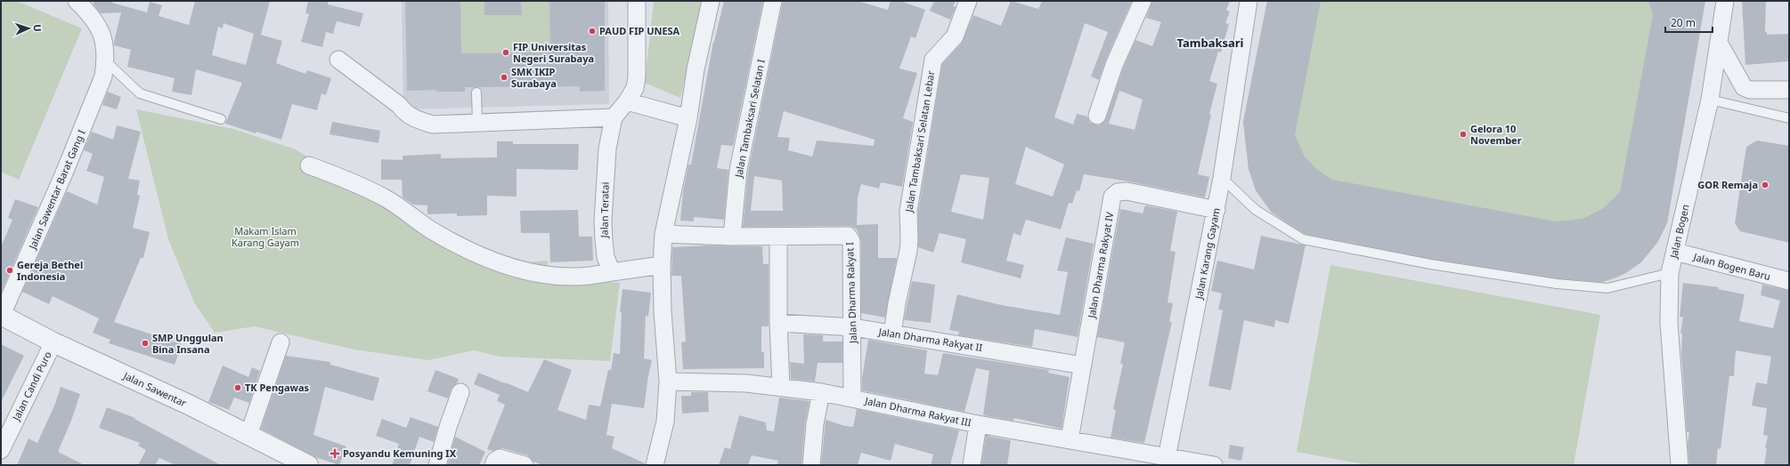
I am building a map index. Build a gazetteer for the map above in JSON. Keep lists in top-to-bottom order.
{
  "streets": {
    "street": [
      "Jalan Tambaksari Selatan I",
      "Jalan Tambaksari Selatan Lebar",
      "Jalan Sawentar Barat Gang I",
      "Jalan Teratai",
      "Jalan Bogen",
      "Jalan Karang Gayam",
      "Jalan Dharma Rakyat IV",
      "Jalan Bogen Baru",
      "Jalan Dharma Rakyat I",
      "Jalan Dharma Rakyat II",
      "Jalan Candi Puro",
      "Jalan Sawentar",
      "Jalan Dharma Rakyat III"
    ]
  },
  "crossings": [
    ["Jalan Tambaksari Selatan I", "Jalan Dharma Rakyat I"],
    ["Jalan Tambaksari Selatan Lebar", "Jalan Dharma Rakyat II"],
    ["Jalan Sawentar Barat Gang I", "Jalan Sawentar"],
    ["Jalan Bogen", "Jalan Bogen Baru"],
    ["Jalan Karang Gayam", "Jalan Dharma Rakyat IV"],
    ["Jalan Karang Gayam", "Jalan Dharma Rakyat III"],
    ["Jalan Dharma Rakyat IV", "Jalan Dharma Rakyat II"],
    ["Jalan Dharma Rakyat IV", "Jalan Dharma Rakyat III"],
    ["Jalan Dharma Rakyat I", "Jalan Dharma Rakyat II"],
    ["Jalan Dharma Rakyat I", "Jalan Dharma Rakyat III"],
    ["Jalan Candi Puro", "Jalan Sawentar"]
  ],
  "districts": ["Tambaksari"],
  "parks": ["Makam Islam Karang Gayam"],
  "places": {
    "other": [
      "PAUD FIP UNESA",
      "FIP Universitas Negeri Surabaya",
      "SMK IKIP Surabaya",
      "Gelora 10 November",
      "GOR Remaja",
      "Gereja Bethel Indonesia",
      "SMP Unggulan Bina Insana",
      "TK Pengawas"
    ],
    "health": ["Posyandu Kemuning IX"]
  },
  "scale_bar": "20 m",
  "north": "right"
}
